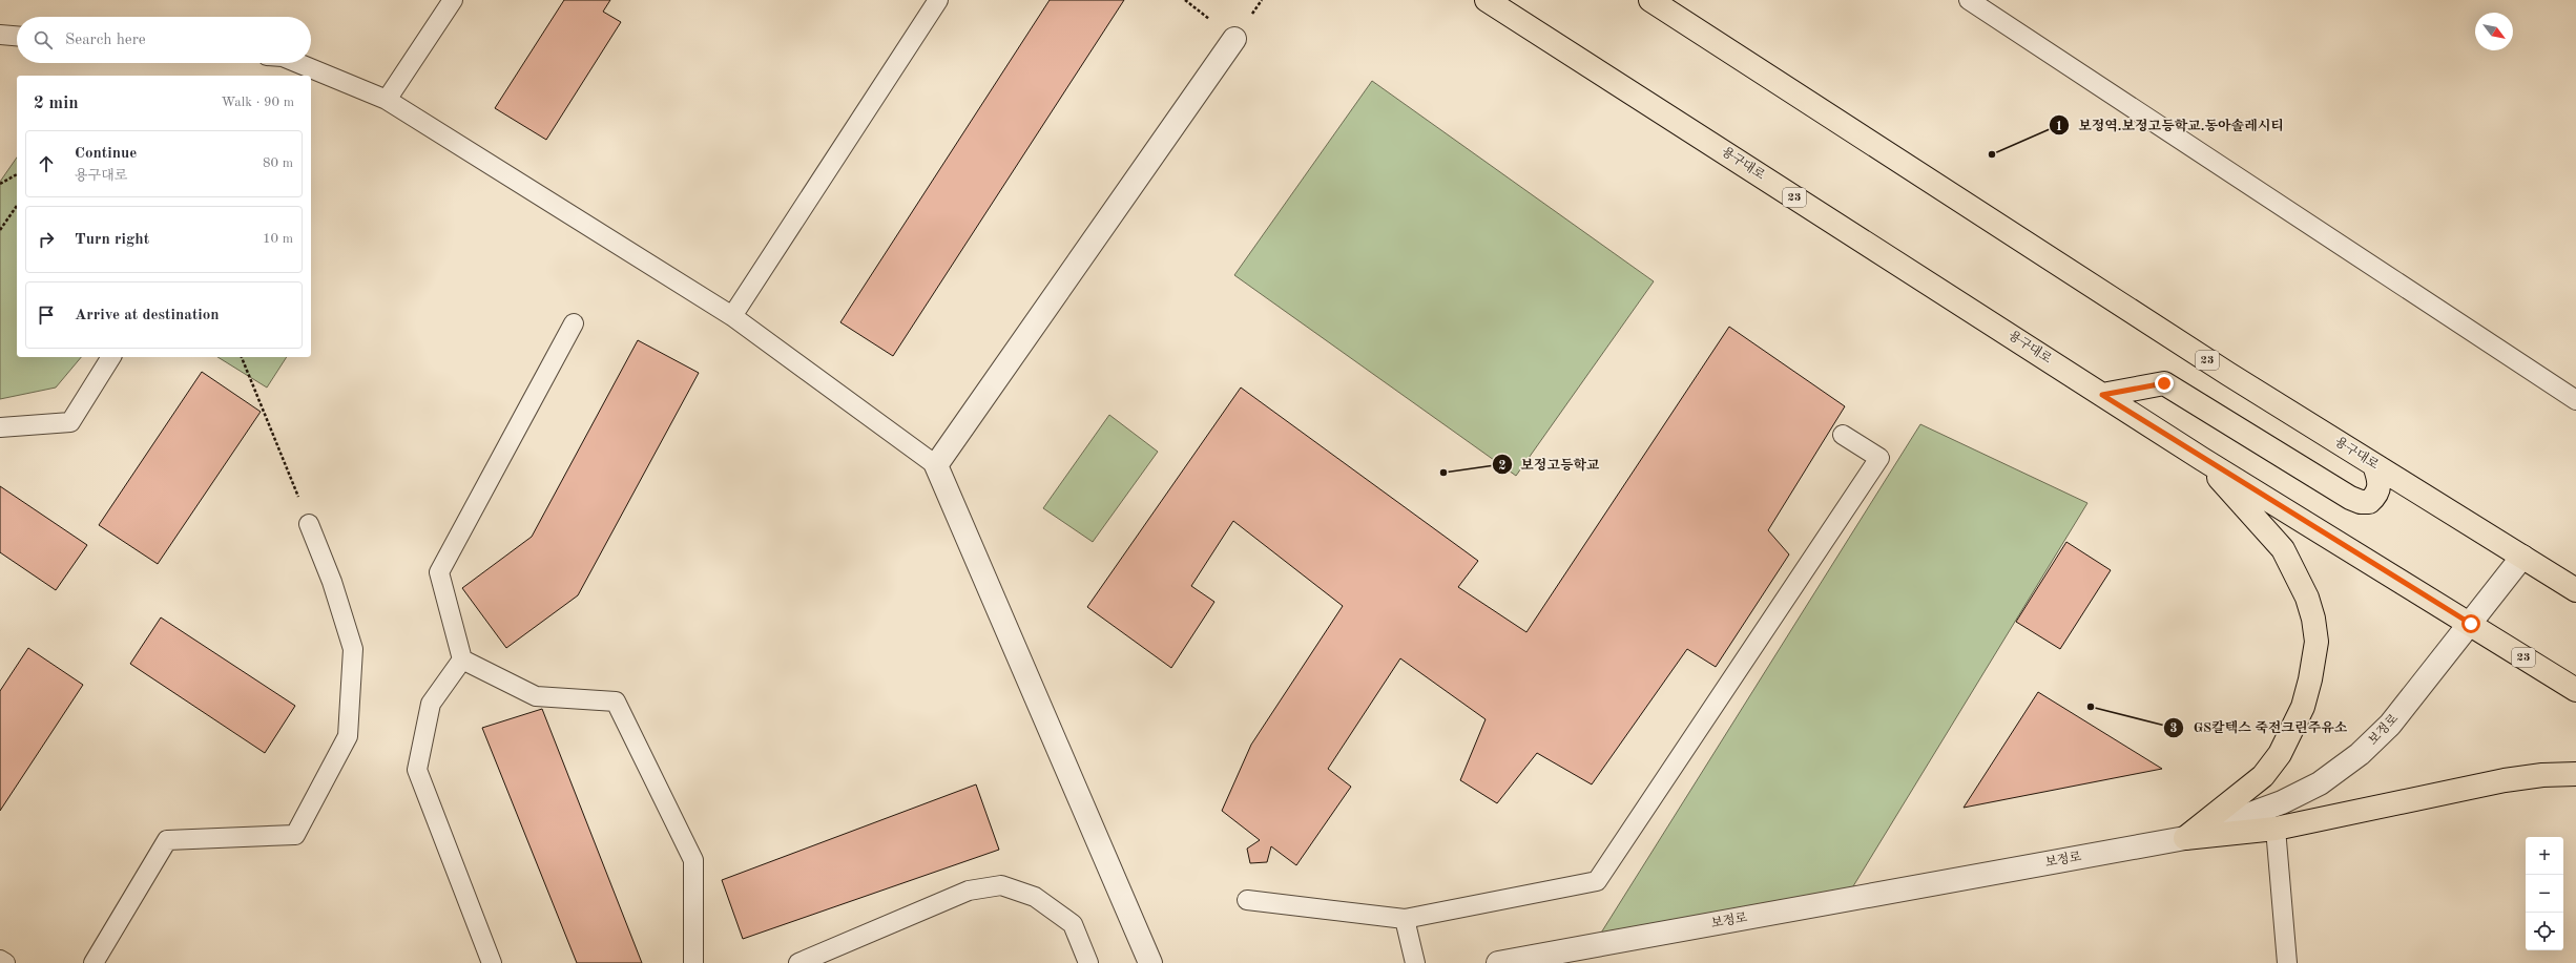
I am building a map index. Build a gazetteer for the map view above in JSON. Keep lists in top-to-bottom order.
{
  "streets": {
    "main road": ["용구대로", "23"],
    "street": ["보정로"]
  },
  "crossings": [
    ["용구대로", "보정로"]
  ],
  "places": ["보정역.보정고등학교.동아솔레시티", "보정고등학교", "GS칼텍스 죽전크린주유소"],
  "north": "bottom right",
  "page": {
    "search": "Search here",
    "heading": ["2 min", "Walk · 90 m"],
    "list": [
      ["Continue", "용구대로", "80 m"],
      ["Turn right", "10 m"],
      "Arrive at destination"
    ],
    "map_buttons": ["+", "−"]
  }
}
